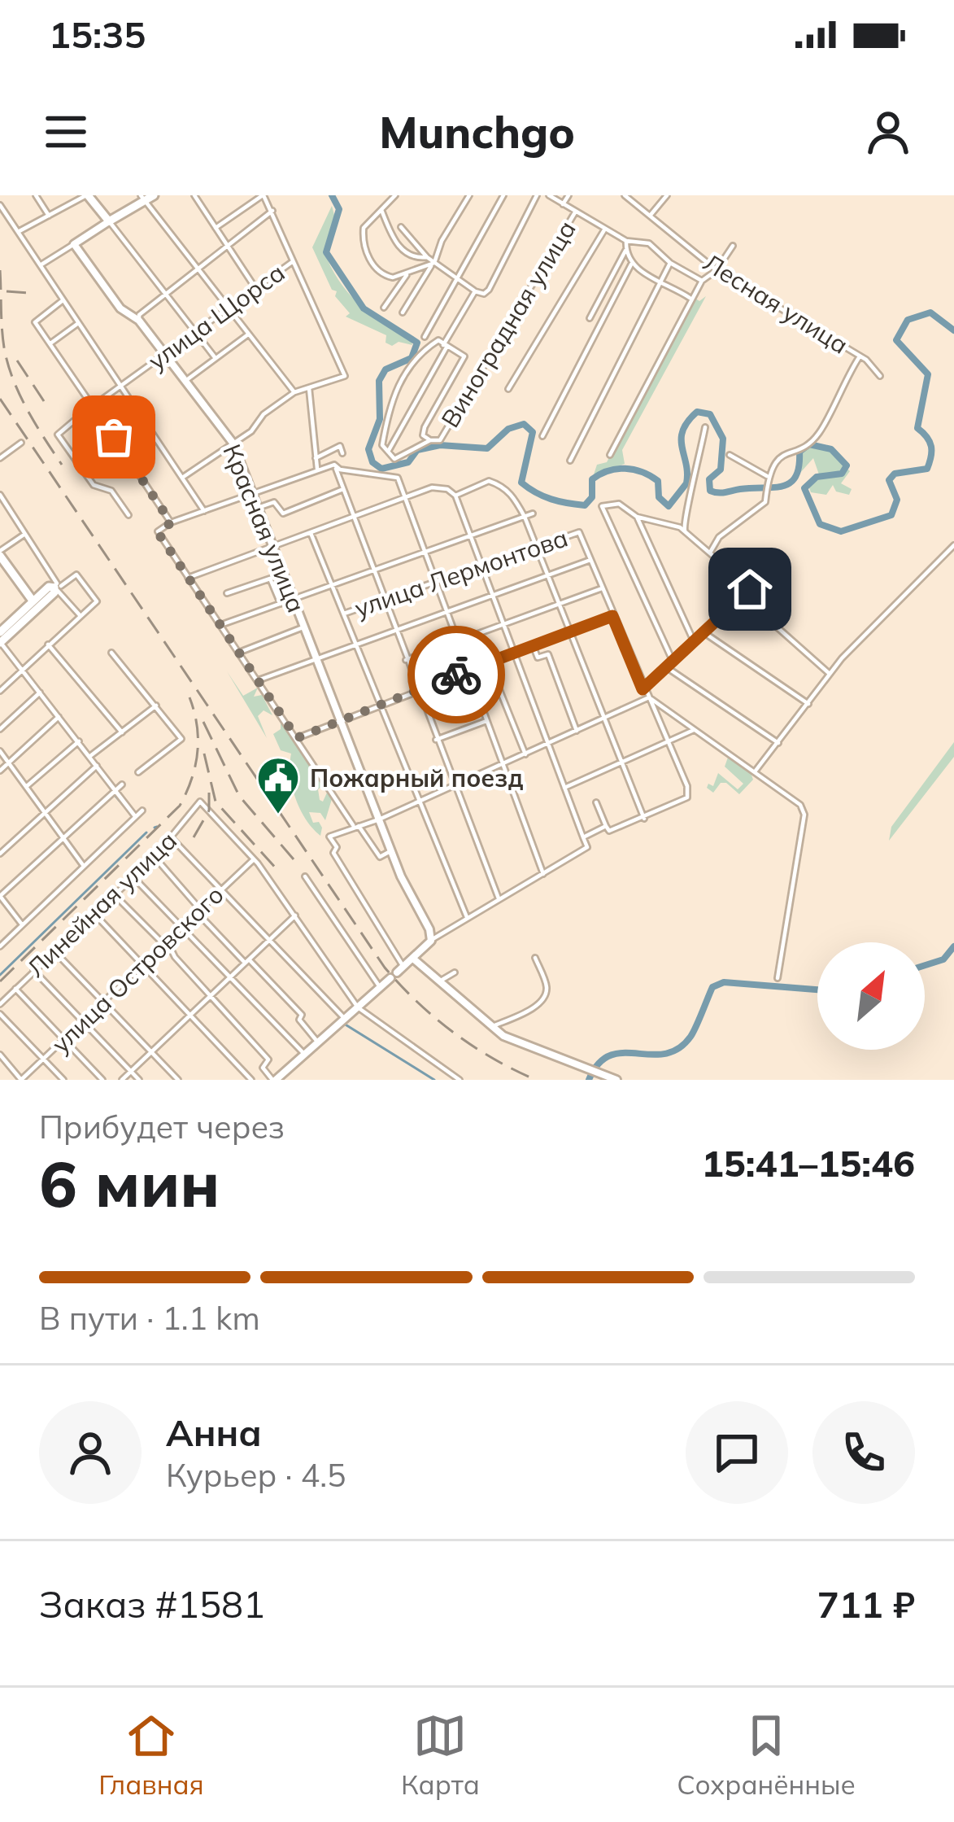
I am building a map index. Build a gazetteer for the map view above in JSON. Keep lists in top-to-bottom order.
{
  "streets": {
    "street": [
      "Лесная улица",
      "улица Щорса",
      "Виноградная улица",
      "Красная улица",
      "улица Лермонтова",
      "Линейная улица",
      "улица Островского"
    ]
  },
  "crossings": [
    ["улица Щорса", "Красная улица"],
    ["Линейная улица", "улица Островского"]
  ],
  "places": {
    "public building": ["Пожарный поезд"]
  },
  "north": "top right",
  "page": {
    "status": "15:35",
    "header": "Munchgo",
    "heading": ["6 мин", "Прибудет через", "15:41–15:46"],
    "panel": [
      "Анна",
      "Курьер · 4.5",
      "Заказ #1581",
      "711 ₽"
    ],
    "bar": "В пути · 1.1 km",
    "tabs": ["Главная", "Карта", "Сохранённые"]
  }
}
